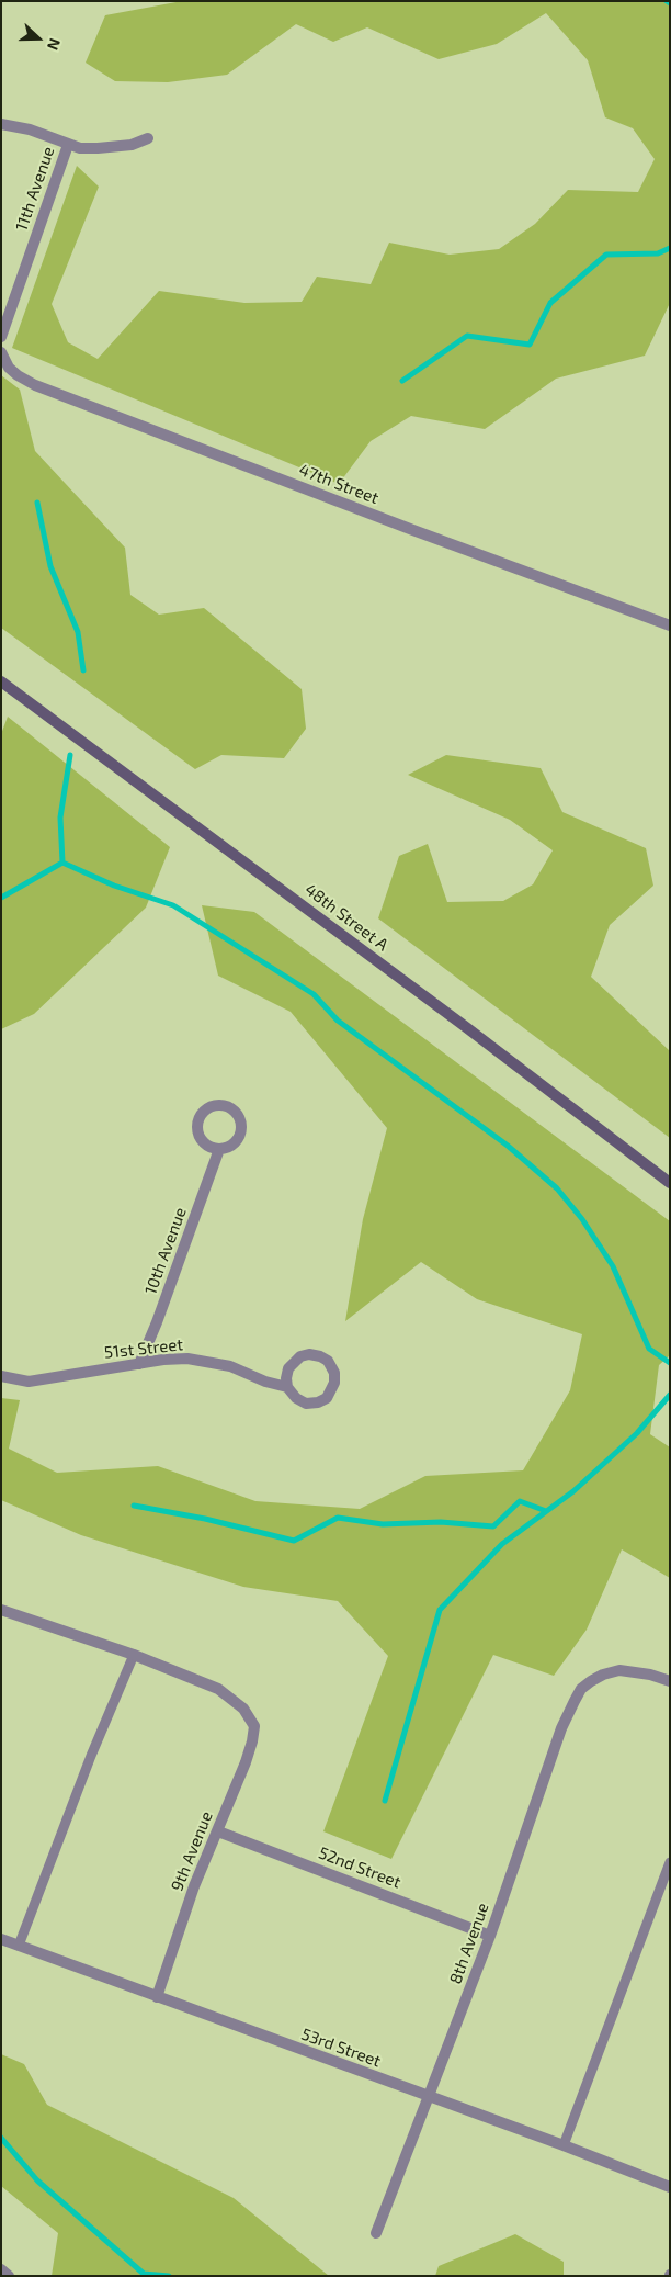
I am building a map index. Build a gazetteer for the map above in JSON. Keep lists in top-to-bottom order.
{
  "streets": {
    "street": [
      "11th Avenue",
      "47th Street",
      "48th Street A",
      "10th Avenue",
      "51st Street",
      "9th Avenue",
      "52nd Street",
      "8th Avenue",
      "53rd Street"
    ]
  },
  "crossings": [
    ["10th Avenue", "51st Street"],
    ["9th Avenue", "52nd Street"],
    ["9th Avenue", "53rd Street"],
    ["52nd Street", "8th Avenue"],
    ["8th Avenue", "53rd Street"]
  ],
  "north": "right"
}
